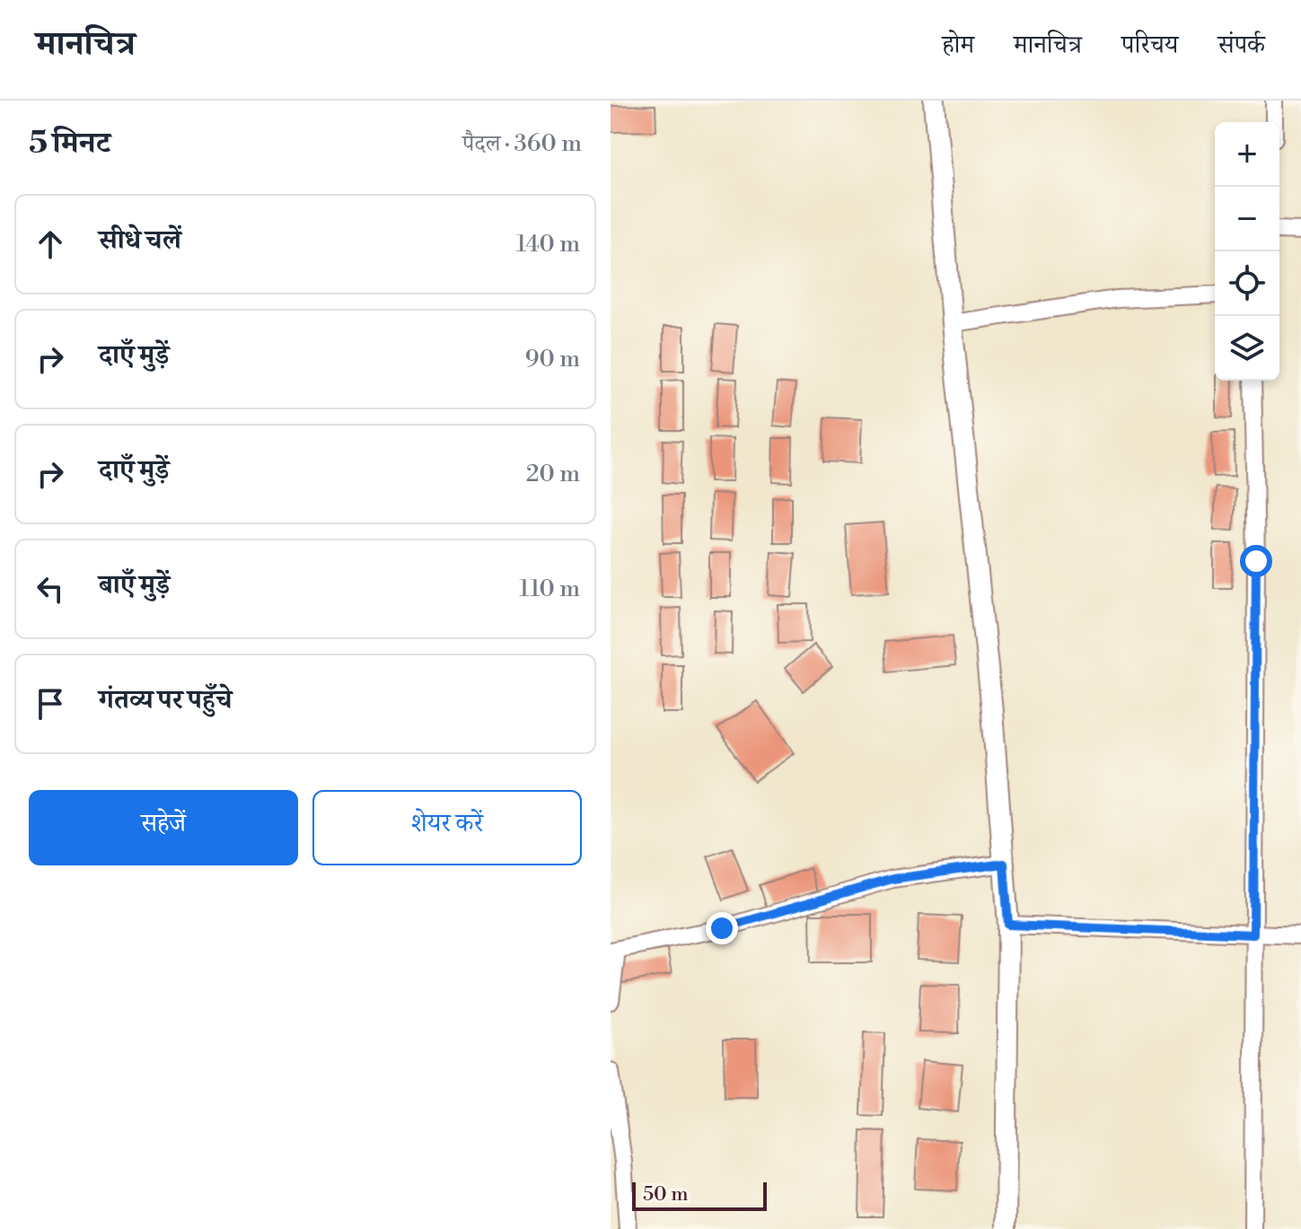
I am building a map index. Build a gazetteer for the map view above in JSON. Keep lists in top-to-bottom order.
{
  "scale_bar": "50 m",
  "page": {
    "header": "मानचित्र",
    "nav": [
      "होम",
      "मानचित्र",
      "परिचय",
      "संपर्क"
    ],
    "heading": ["5 मिनट", "पैदल · 360 m"],
    "map_buttons": ["+", "−"],
    "list": [
      ["सीधे चलें", "140 m"],
      ["दाएँ मुड़ें", "90 m"],
      ["दाएँ मुड़ें", "20 m"],
      ["बाएँ मुड़ें", "110 m"],
      "गंतव्य पर पहुँचे"
    ],
    "buttons": ["सहेजें", "शेयर करें"],
    "scale": "50 m"
  }
}
